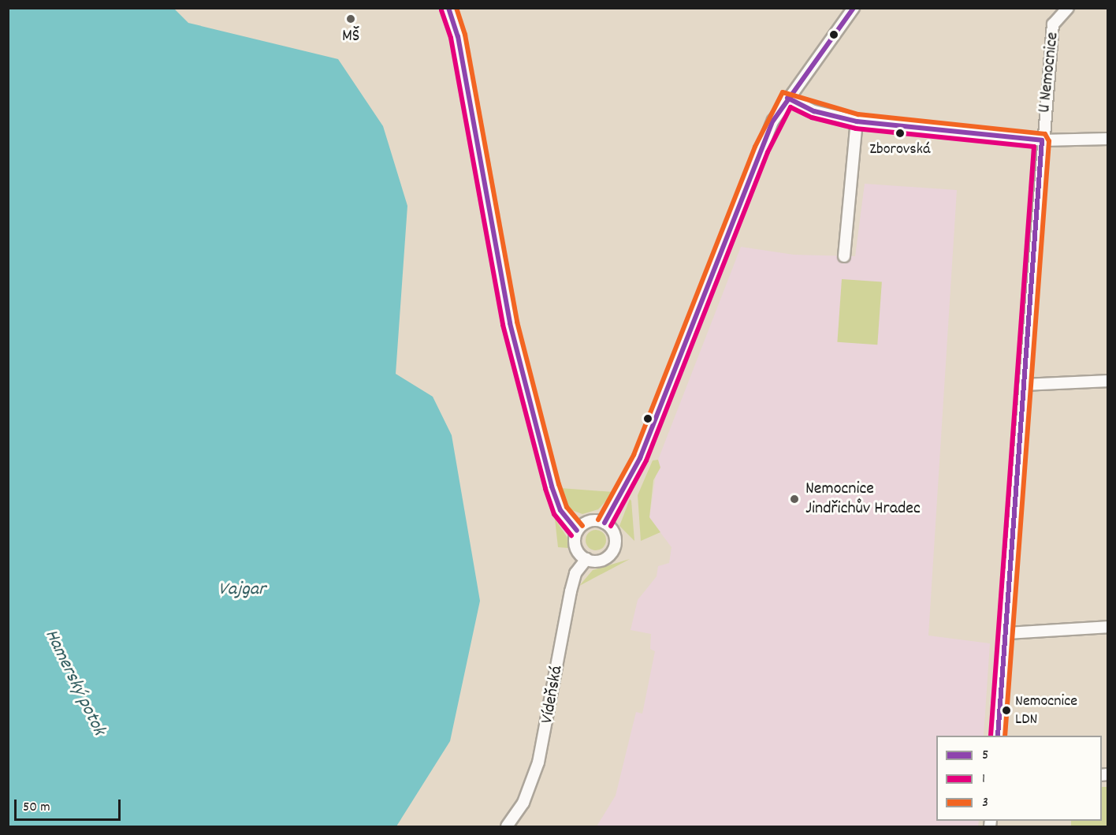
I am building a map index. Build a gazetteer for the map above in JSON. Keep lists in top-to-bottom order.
{
  "streets": {
    "street": ["U Nemocnice", "Vídeňská"]
  },
  "water": ["Vajgar", "Hamerský potok"],
  "places": [
    "MŠ",
    "Zborovská",
    "Nemocnice Jindřichův Hradec",
    "Nemocnice LDN"
  ],
  "lines": ["transit line 5", "transit line 3", "transit line 1"],
  "legend": ["5", "1", "3"],
  "scale_bar": "50 m"
}
